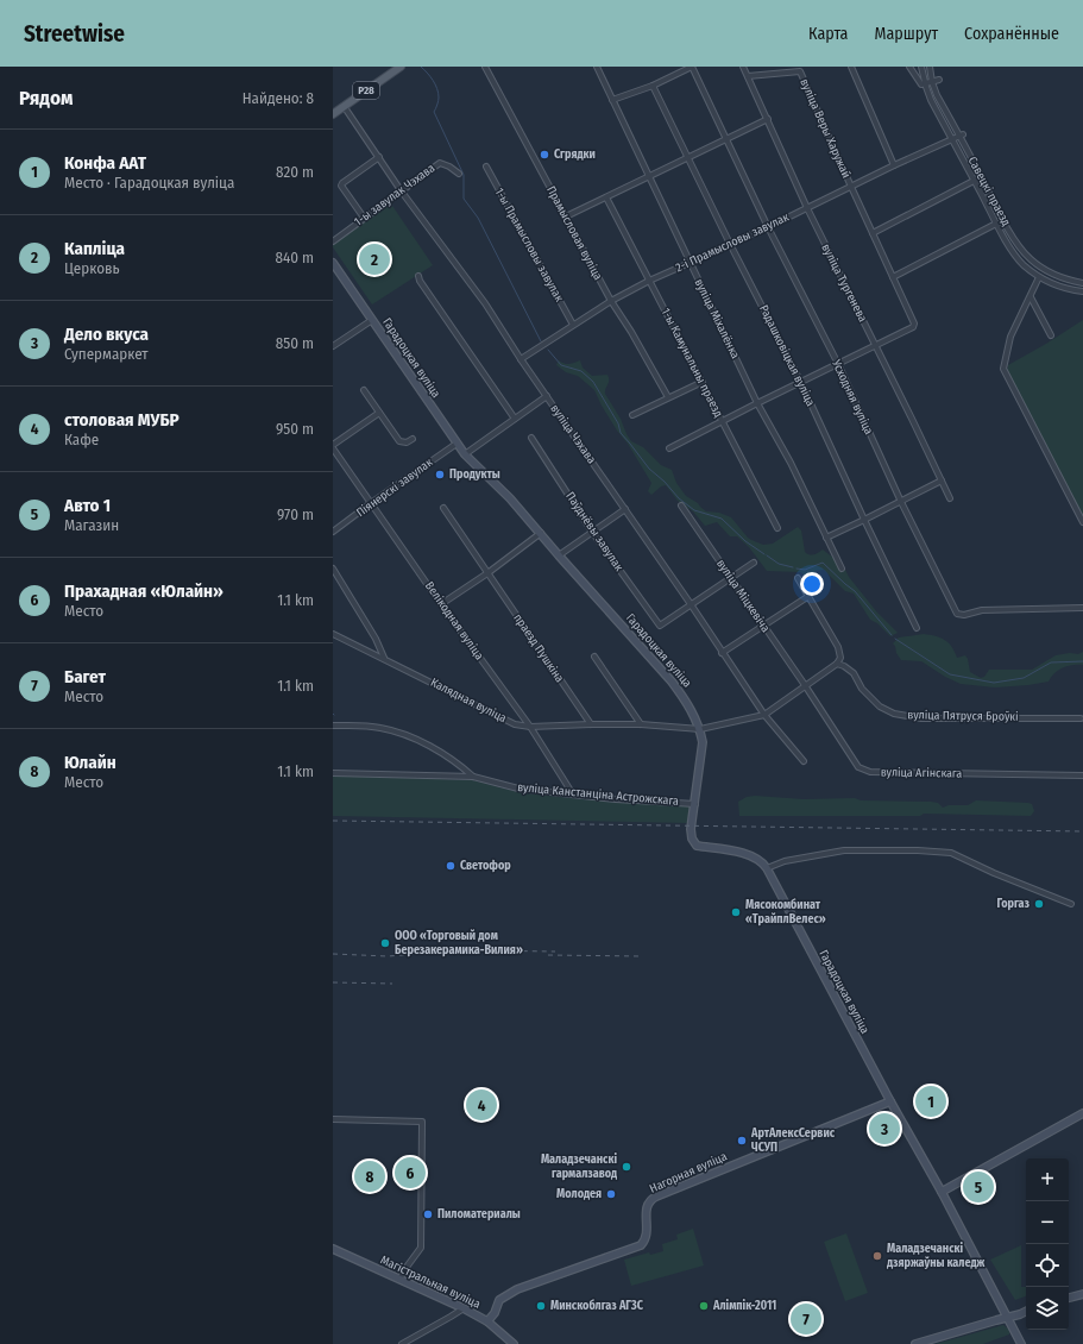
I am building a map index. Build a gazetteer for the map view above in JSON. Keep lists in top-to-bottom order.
{
  "streets": {
    "main road": ["Р28"],
    "street": [
      "вуліца Веры Харужай",
      "Савецкі праезд",
      "1-ы завулак Чэхава",
      "Прамысловая вуліца",
      "2-і Прамысловы завулак",
      "1-ы Прамысловы завулак",
      "вуліца Тургенева",
      "вуліца Міхалёнка",
      "Радашковіцкая вуліца",
      "Гарадоцкая вуліца",
      "1-ы Камунальны праезд",
      "Усходняя вуліца",
      "вуліца Чэхава",
      "Піянерскі завулак",
      "Паўднёвы завулак",
      "вуліца Міцкевіча",
      "Велікодная вуліца",
      "праезд Пушкіна",
      "Калядная вуліца",
      "вуліца Пятруся Броўкі",
      "вуліца Агінскага",
      "вуліца Канстанціна Астрожскага",
      "Нагорная вуліца",
      "Магістральная вуліца"
    ]
  },
  "crossings": [
    ["Р28", "вуліца Чэхава"],
    ["вуліца Веры Харужай", "2-і Прамысловы завулак"],
    ["вуліца Веры Харужай", "вуліца Тургенева"],
    ["Савецкі праезд", "2-і Прамысловы завулак"],
    ["1-ы завулак Чэхава", "вуліца Чэхава"],
    ["Прамысловая вуліца", "2-і Прамысловы завулак"],
    ["2-і Прамысловы завулак", "1-ы Прамысловы завулак"],
    ["2-і Прамысловы завулак", "вуліца Тургенева"],
    ["2-і Прамысловы завулак", "вуліца Міхалёнка"],
    ["2-і Прамысловы завулак", "Радашковіцкая вуліца"],
    ["2-і Прамысловы завулак", "1-ы Камунальны праезд"],
    ["2-і Прамысловы завулак", "Усходняя вуліца"],
    ["2-і Прамысловы завулак", "вуліца Чэхава"],
    ["Гарадоцкая вуліца", "Піянерскі завулак"],
    ["Гарадоцкая вуліца", "Калядная вуліца"],
    ["Гарадоцкая вуліца", "вуліца Канстанціна Астрожскага"],
    ["Гарадоцкая вуліца", "Нагорная вуліца"],
    ["вуліца Чэхава", "Паўднёвы завулак"],
    ["вуліца Чэхава", "Калядная вуліца"],
    ["Піянерскі завулак", "Велікодная вуліца"],
    ["вуліца Міцкевіча", "вуліца Агінскага"],
    ["Велікодная вуліца", "Калядная вуліца"],
    ["Велікодная вуліца", "вуліца Канстанціна Астрожскага"],
    ["праезд Пушкіна", "Калядная вуліца"],
    ["Нагорная вуліца", "Магістральная вуліца"]
  ],
  "places": [
    "Сгрядки",
    "Продукты",
    "Светофор",
    "Горгаз",
    "Мясокомбинат «ТрайплВелес»",
    "ООО «Торговый дом Березакерамика-Вилия»",
    "АртАлексСервис ЧСУП",
    "Маладзечанскі гармалзавод",
    "Молодея",
    "Пиломатериалы",
    "Маладзечанскі дзяржаўны каледж",
    "Минскоблгаз АГЗС",
    "Алімпік-2011"
  ],
  "page": {
    "header": "Streetwise",
    "nav": ["Карта", "Маршрут", "Сохранённые"],
    "heading": ["Рядом", "Найдено: 8"],
    "list": [
      {
        "mark": "1",
        "name": "Конфа ААТ",
        "note": "Место · Гарадоцкая вуліца",
        "value": "820 m"
      },
      {
        "mark": "2",
        "name": "Капліца",
        "note": "Церковь",
        "value": "840 m"
      },
      {
        "mark": "3",
        "name": "Дело вкуса",
        "note": "Супермаркет",
        "value": "850 m"
      },
      {
        "mark": "4",
        "name": "столовая МУБР",
        "note": "Кафе",
        "value": "950 m"
      },
      {
        "mark": "5",
        "name": "Авто 1",
        "note": "Магазин",
        "value": "970 m"
      },
      {
        "mark": "6",
        "name": "Прахадная «Юлайн»",
        "note": "Место",
        "value": "1.1 km"
      },
      {
        "mark": "7",
        "name": "Багет",
        "note": "Место",
        "value": "1.1 km"
      },
      {
        "mark": "8",
        "name": "Юлайн",
        "note": "Место",
        "value": "1.1 km"
      }
    ],
    "pins": [
      "2",
      "1",
      "4",
      "3",
      "6",
      "8",
      "5",
      "7"
    ],
    "map_buttons": ["+", "−"]
  }
}
